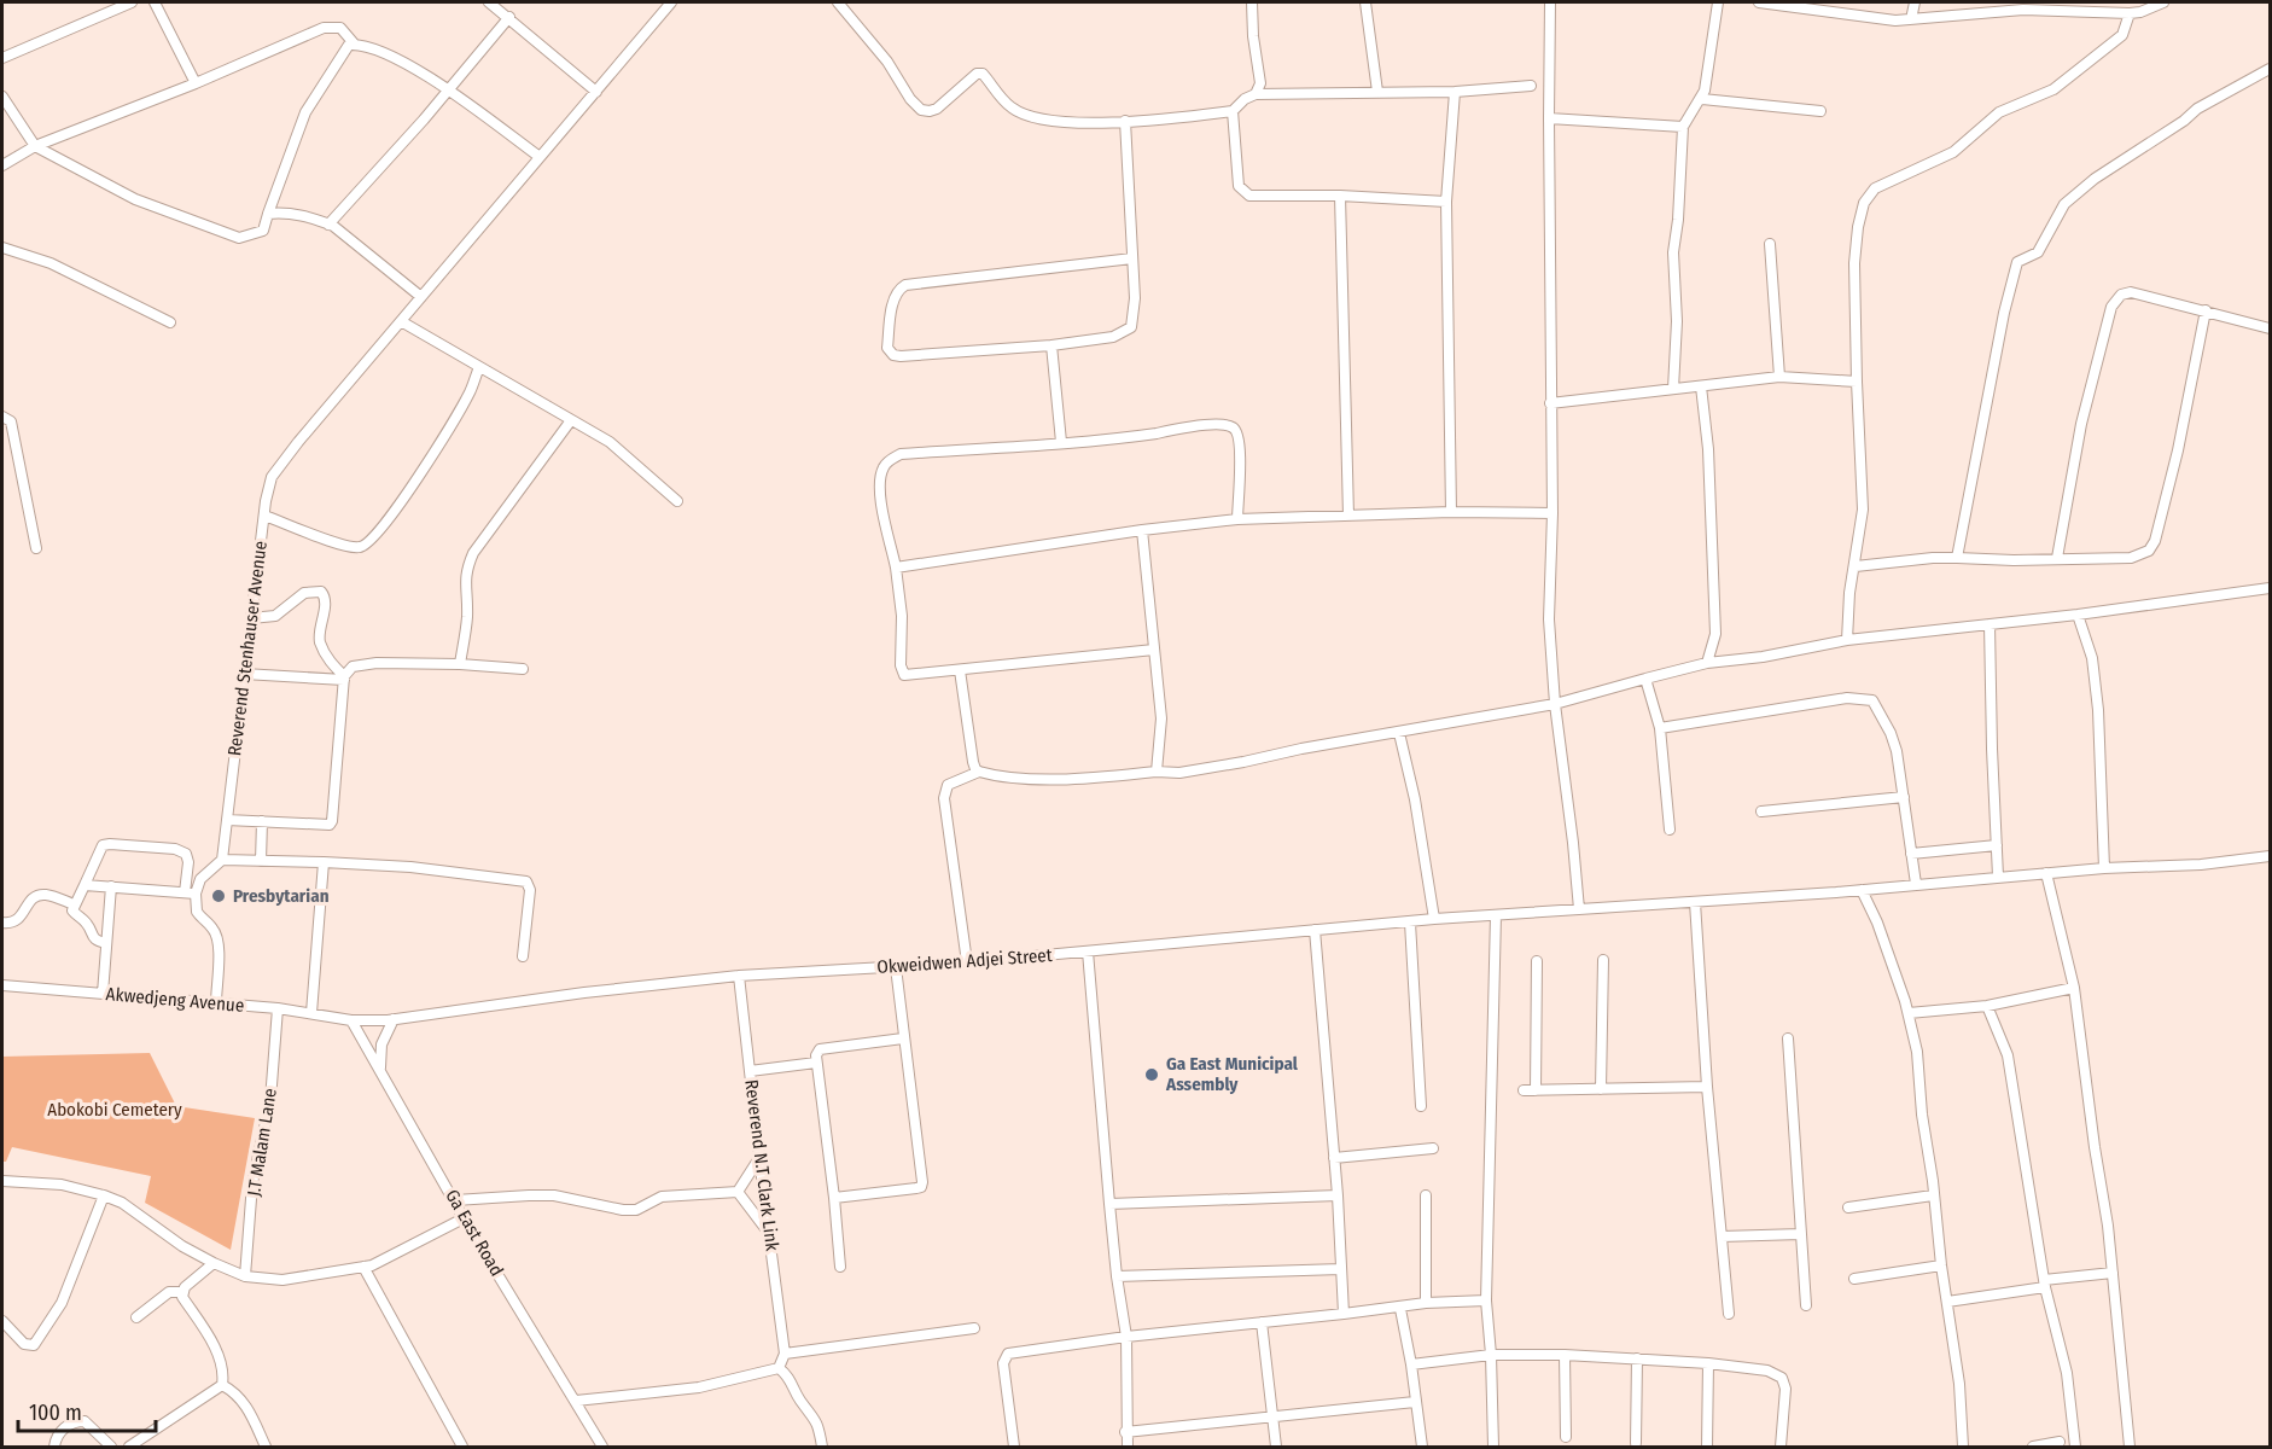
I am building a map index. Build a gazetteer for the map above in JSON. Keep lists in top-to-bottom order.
{
  "streets": {
    "street": [
      "Reverend Stenhauser Avenue",
      "Okweidwen Adjei Street",
      "Akwedjeng Avenue",
      "J.T Malam Lane",
      "Reverend N.T Clark Link",
      "Ga East Road"
    ]
  },
  "crossings": [
    ["Okweidwen Adjei Street", "Akwedjeng Avenue"],
    ["Okweidwen Adjei Street", "Reverend N.T Clark Link"],
    ["Okweidwen Adjei Street", "Ga East Road"],
    ["Akwedjeng Avenue", "J.T Malam Lane"],
    ["Akwedjeng Avenue", "Ga East Road"]
  ],
  "parks": ["Abokobi Cemetery"],
  "places": ["Presbytarian", "Ga East Municipal Assembly"],
  "scale_bar": "100 m"
}
